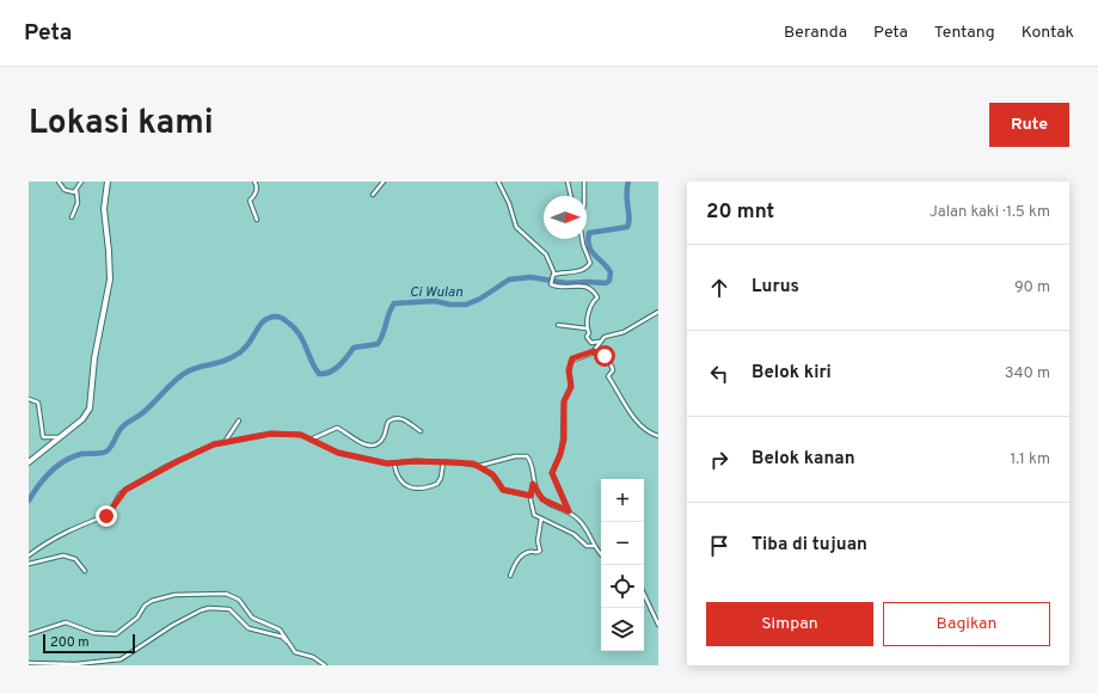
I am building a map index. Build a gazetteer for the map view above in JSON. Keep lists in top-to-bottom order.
{
  "water": ["Ci Wulan"],
  "scale_bar": "200 m",
  "north": "right",
  "page": {
    "header": "Peta",
    "nav": [
      "Beranda",
      "Peta",
      "Tentang",
      "Kontak"
    ],
    "title": "Lokasi kami",
    "buttons": [
      "Rute",
      ["Simpan", "Bagikan"]
    ],
    "heading": ["20 mnt", "Jalan kaki · 1.5 km"],
    "list": [
      ["Lurus", "90 m"],
      ["Belok kiri", "340 m"],
      ["Belok kanan", "1.1 km"],
      "Tiba di tujuan"
    ],
    "map_buttons": ["+", "−"],
    "scale": "200 m"
  }
}
